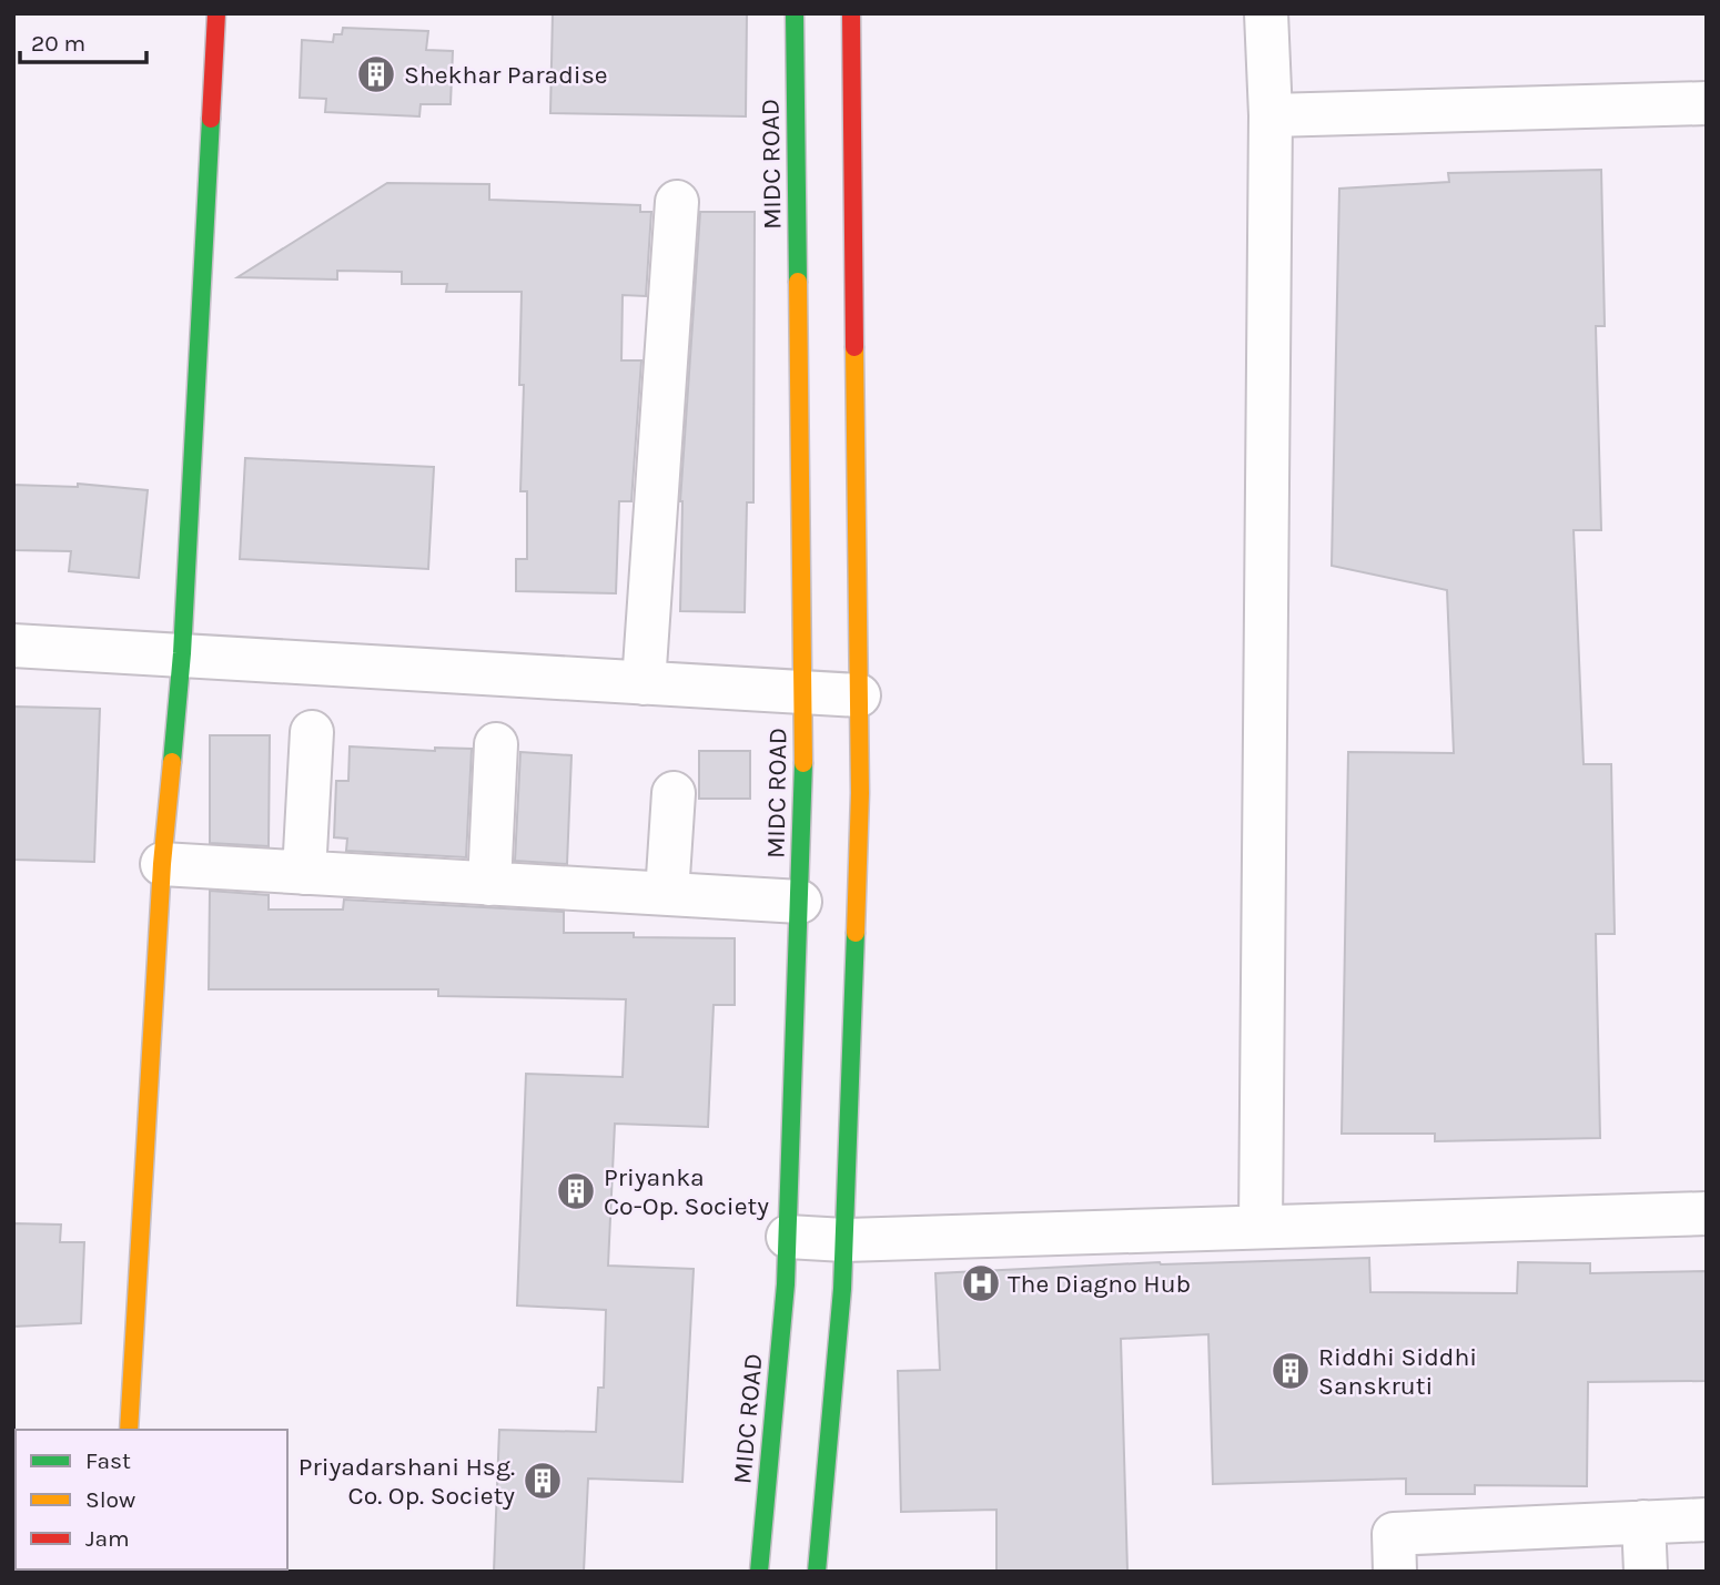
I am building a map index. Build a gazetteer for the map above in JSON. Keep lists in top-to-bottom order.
{
  "streets": {
    "main road": ["MIDC ROAD"]
  },
  "places": {
    "building": [
      "Shekhar Paradise",
      "Priyanka Co-Op. Society",
      "Riddhi Siddhi Sanskruti",
      "Priyadarshani Hsg. Co. Op. Society"
    ],
    "hospital": ["The Diagno Hub"]
  },
  "legend": ["Fast", "Slow", "Jam"],
  "scale_bar": "20 m"
}
